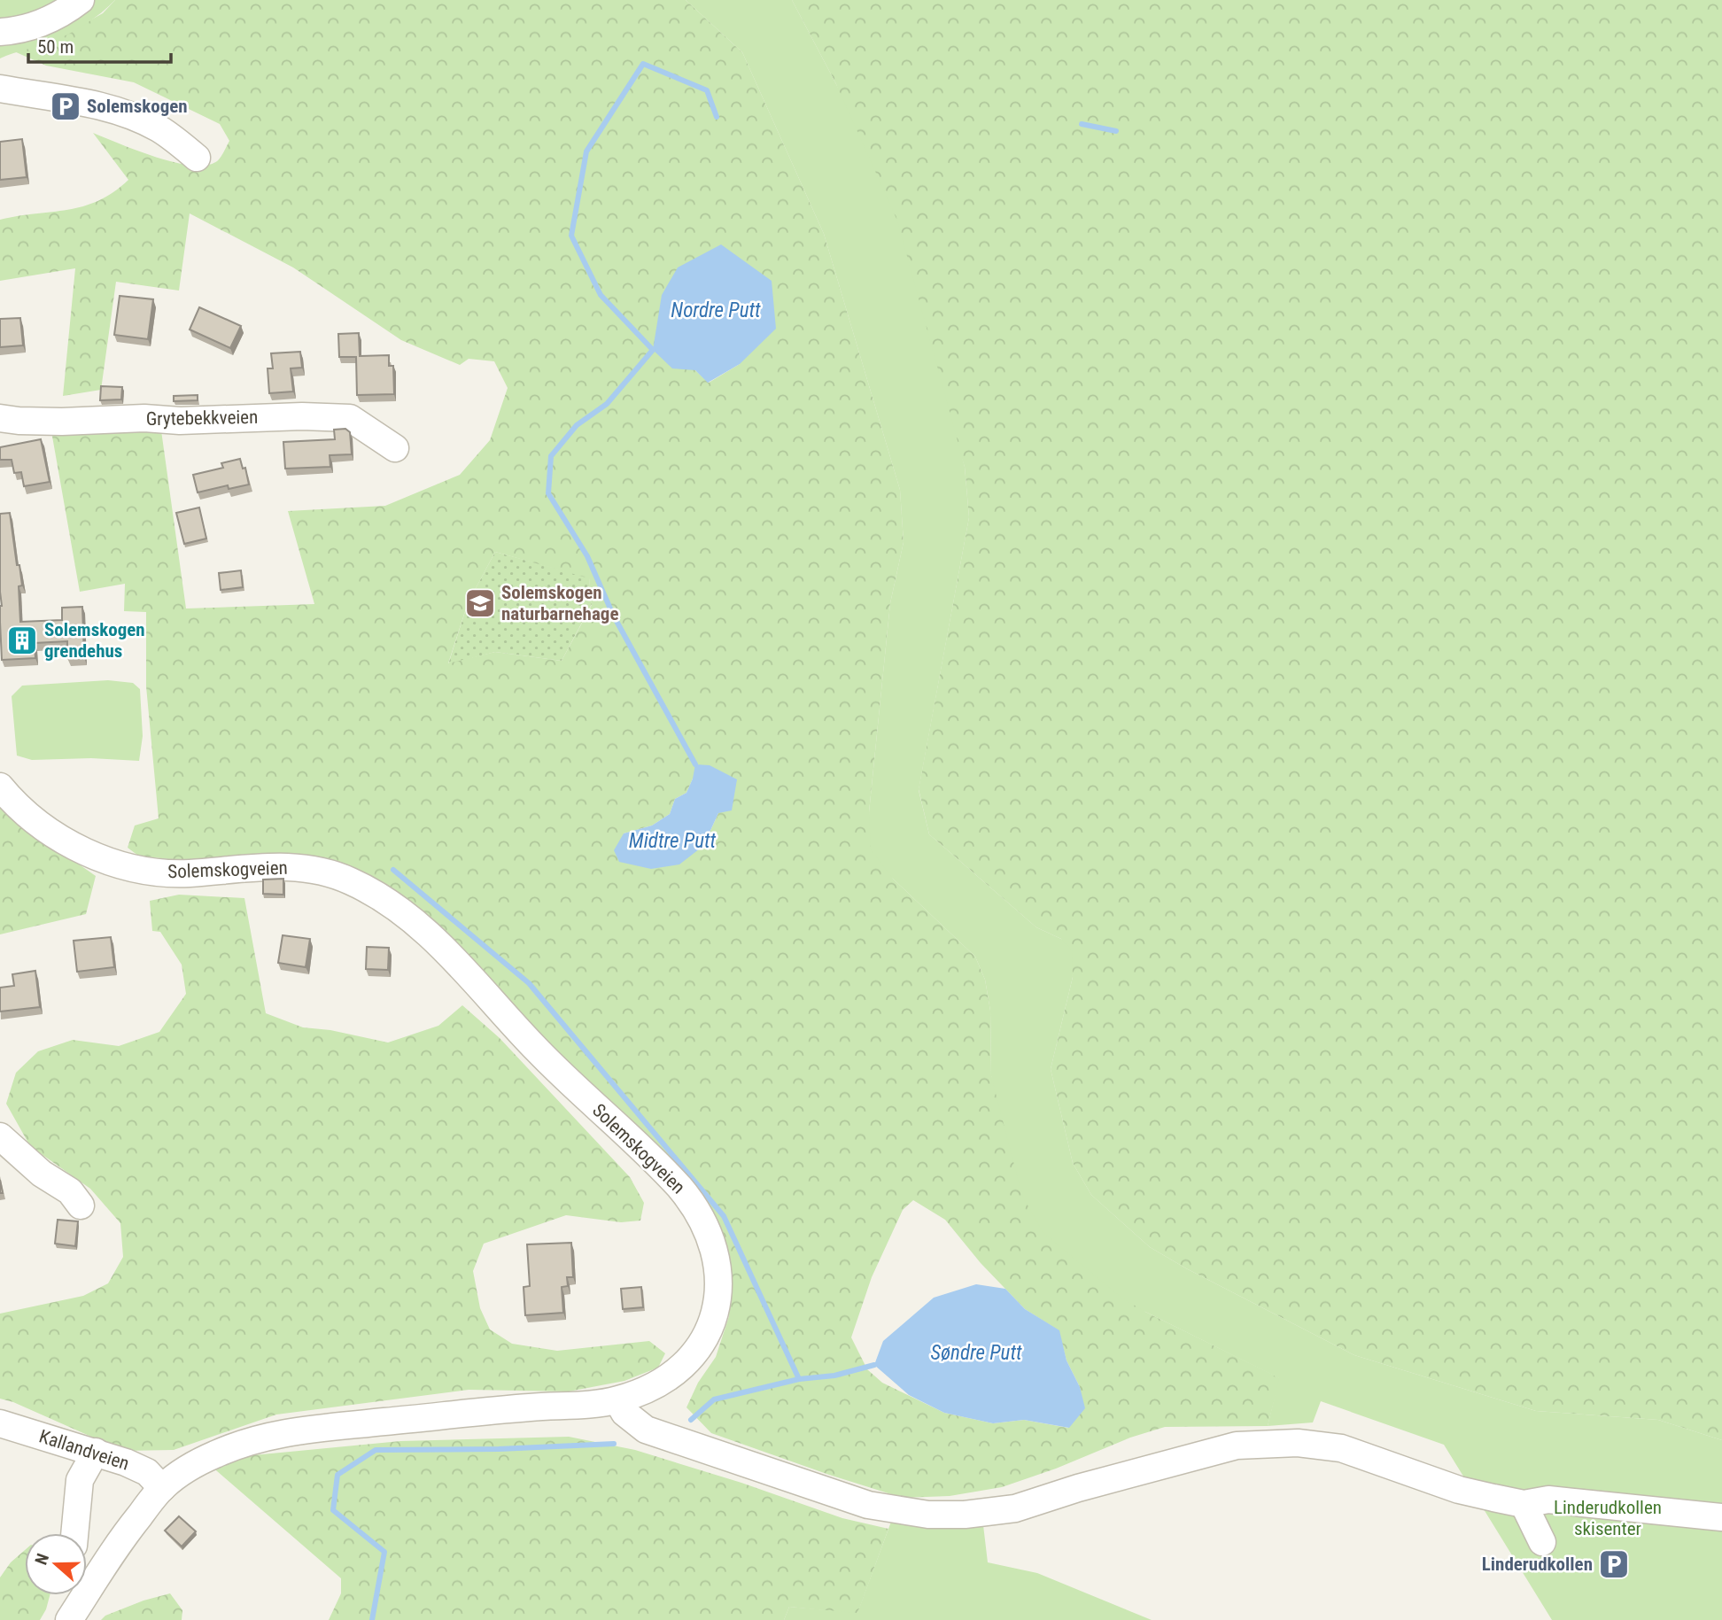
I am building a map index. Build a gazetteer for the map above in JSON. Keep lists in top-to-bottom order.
{
  "streets": {
    "street": ["Grytebekkveien", "Solemskogveien", "Kallandveien"]
  },
  "crossings": [
    ["Solemskogveien", "Kallandveien"]
  ],
  "water": ["Nordre Putt", "Midtre Putt", "Søndre Putt"],
  "parks": ["Linderudkollen skisenter"],
  "places": {
    "parking": ["Solemskogen", "Linderudkollen"],
    "school or university": ["Solemskogen naturbarnehage"],
    "building": ["Solemskogen grendehus"]
  },
  "scale_bar": "50 m",
  "north": "left"
}
